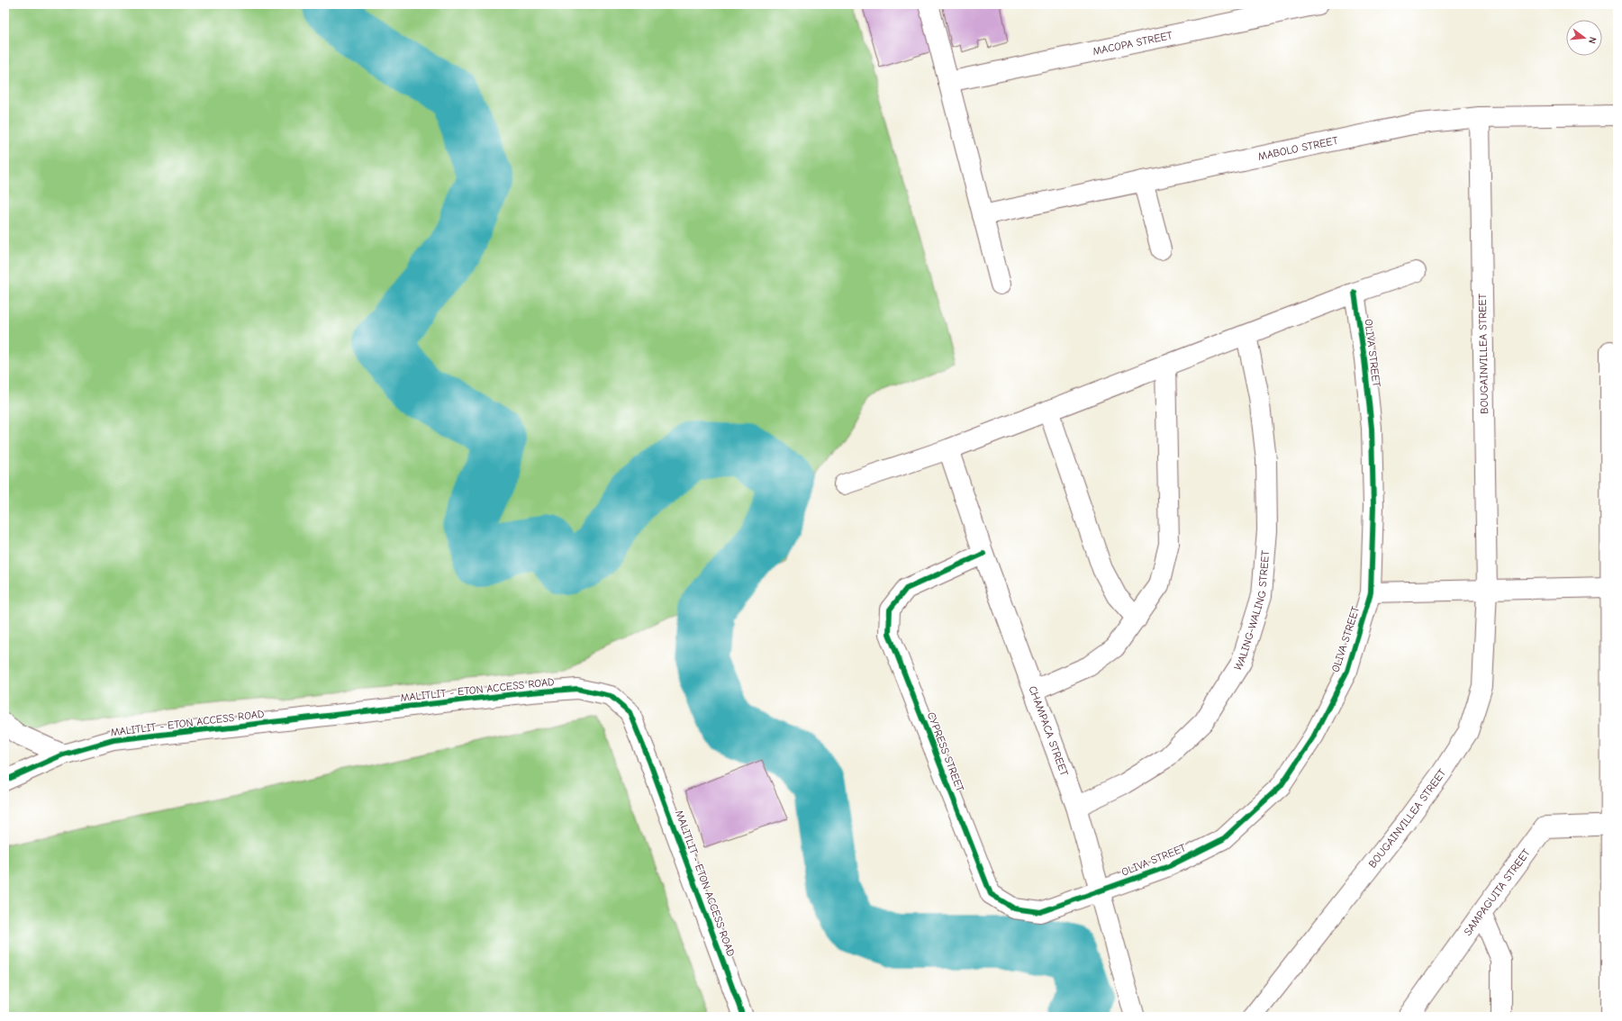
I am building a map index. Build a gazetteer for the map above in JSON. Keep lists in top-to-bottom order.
{
  "streets": {
    "street": [
      "MACOPA STREET",
      "MABOLO STREET",
      "OLIVA STREET",
      "BOUGAINVILLEA STREET",
      "WALING-WALING STREET",
      "MALITLIT - ETON ACCESS ROAD",
      "CHAMPACA STREET",
      "CYPRESS STREET",
      "SAMPAGUITA STREET"
    ]
  },
  "crossings": [
    ["MABOLO STREET", "BOUGAINVILLEA STREET"],
    ["OLIVA STREET", "CHAMPACA STREET"],
    ["OLIVA STREET", "CYPRESS STREET"],
    ["WALING-WALING STREET", "CHAMPACA STREET"],
    ["CHAMPACA STREET", "CYPRESS STREET"]
  ],
  "north": "right"
}
